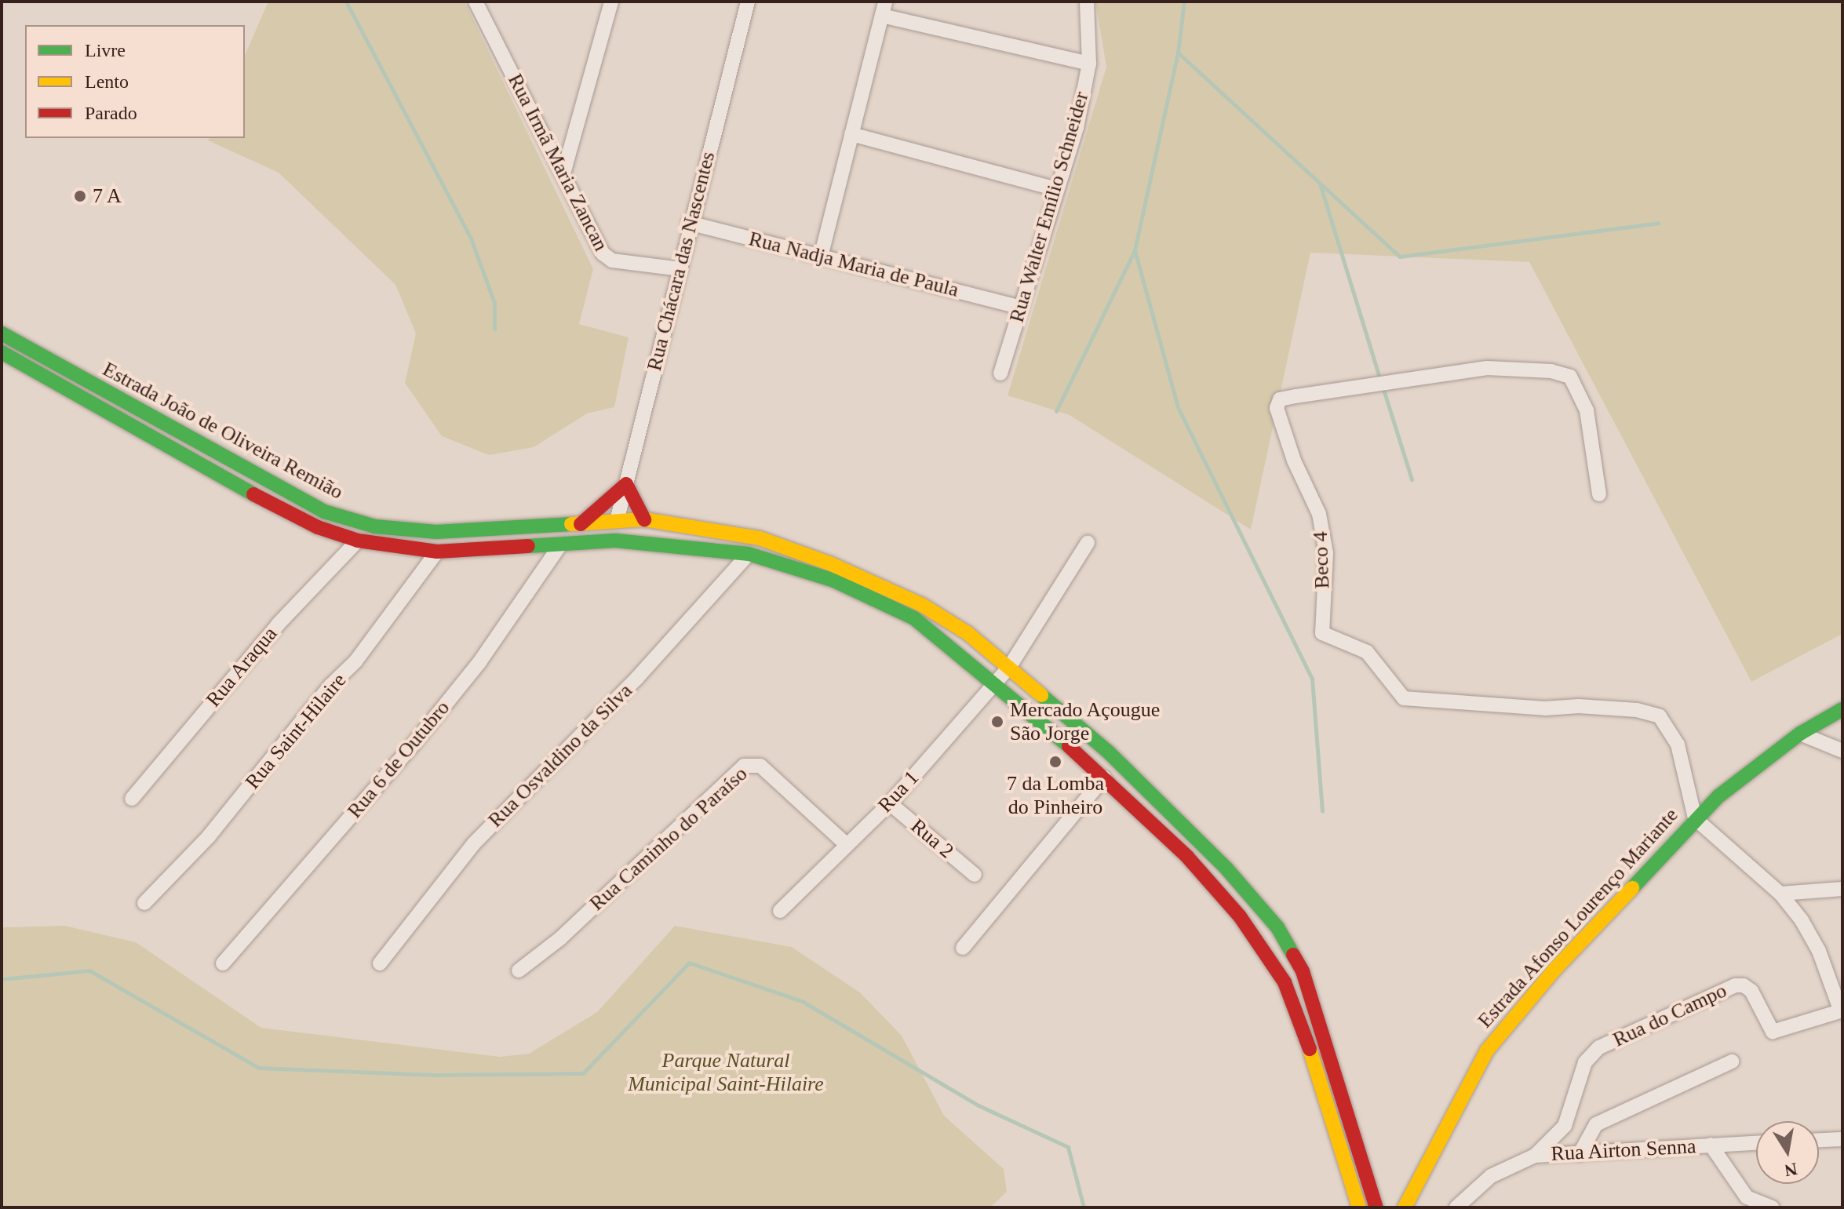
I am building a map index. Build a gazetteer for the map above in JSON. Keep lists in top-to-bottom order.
{
  "streets": {
    "main road": ["Estrada João de Oliveira Remião", "Estrada Afonso Lourenço Mariante"],
    "street": [
      "Rua Irmã Maria Zancan",
      "Rua Walter Emílio Schneider",
      "Rua Chácara das Nascentes",
      "Rua Nadja Maria de Paula",
      "Beco 4",
      "Rua Araqua",
      "Rua Saint-Hilaire",
      "Rua Osvaldino da Silva",
      "Rua 6 de Outubro",
      "Rua 1",
      "Rua Caminho do Paraíso",
      "Rua 2",
      "Rua do Campo",
      "Rua Airton Senna"
    ]
  },
  "crossings": [
    ["Rua Irmã Maria Zancan", "Rua Chácara das Nascentes"],
    ["Rua Walter Emílio Schneider", "Rua Nadja Maria de Paula"],
    ["Rua Chácara das Nascentes", "Rua Nadja Maria de Paula"],
    ["Rua Chácara das Nascentes", "Estrada João de Oliveira Remião"],
    ["Estrada João de Oliveira Remião", "Rua Araqua"],
    ["Estrada João de Oliveira Remião", "Rua Saint-Hilaire"],
    ["Estrada João de Oliveira Remião", "Rua Osvaldino da Silva"],
    ["Estrada João de Oliveira Remião", "Rua 6 de Outubro"],
    ["Estrada João de Oliveira Remião", "Rua 1"],
    ["Beco 4", "Estrada Afonso Lourenço Mariante"],
    ["Rua 1", "Rua Caminho do Paraíso"],
    ["Rua 1", "Rua 2"],
    ["Rua do Campo", "Rua Airton Senna"]
  ],
  "parks": ["Parque Natural Municipal Saint-Hilaire"],
  "places": ["7 A", "Mercado Açougue São Jorge", "7 da Lomba do Pinheiro"],
  "legend": ["Livre", "Lento", "Parado"],
  "north": "bottom"
}
